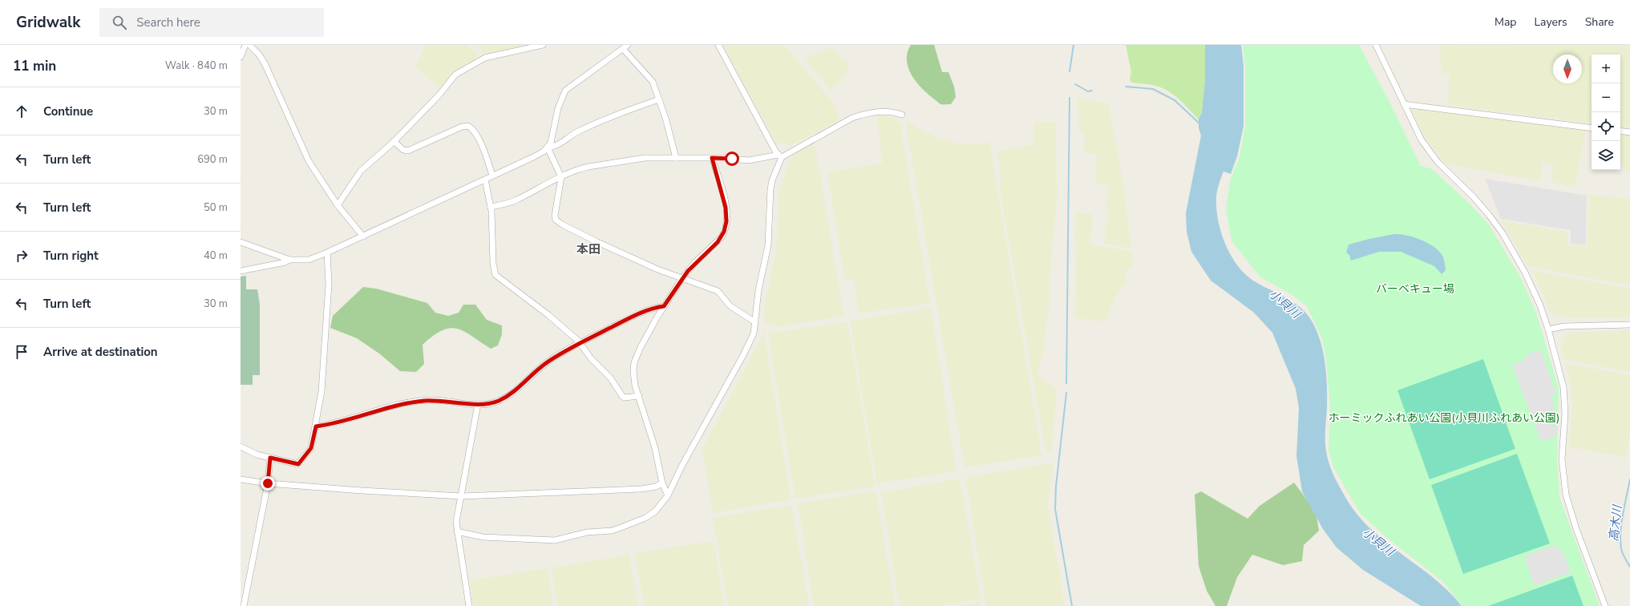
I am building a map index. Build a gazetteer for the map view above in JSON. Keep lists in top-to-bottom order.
{
  "districts": ["本田"],
  "water": ["小貝川", "高木川"],
  "parks": ["バーベキュー場", "ホーミックふれあい公園(小貝川ふれあい公園)"],
  "north": "bottom",
  "page": {
    "header": "Gridwalk",
    "search": "Search here",
    "nav": ["Map", "Layers", "Share"],
    "heading": ["11 min", "Walk · 840 m"],
    "map_buttons": ["+", "−"],
    "list": [
      ["Continue", "30 m"],
      ["Turn left", "690 m"],
      ["Turn left", "50 m"],
      ["Turn right", "40 m"],
      ["Turn left", "30 m"],
      "Arrive at destination"
    ]
  }
}
